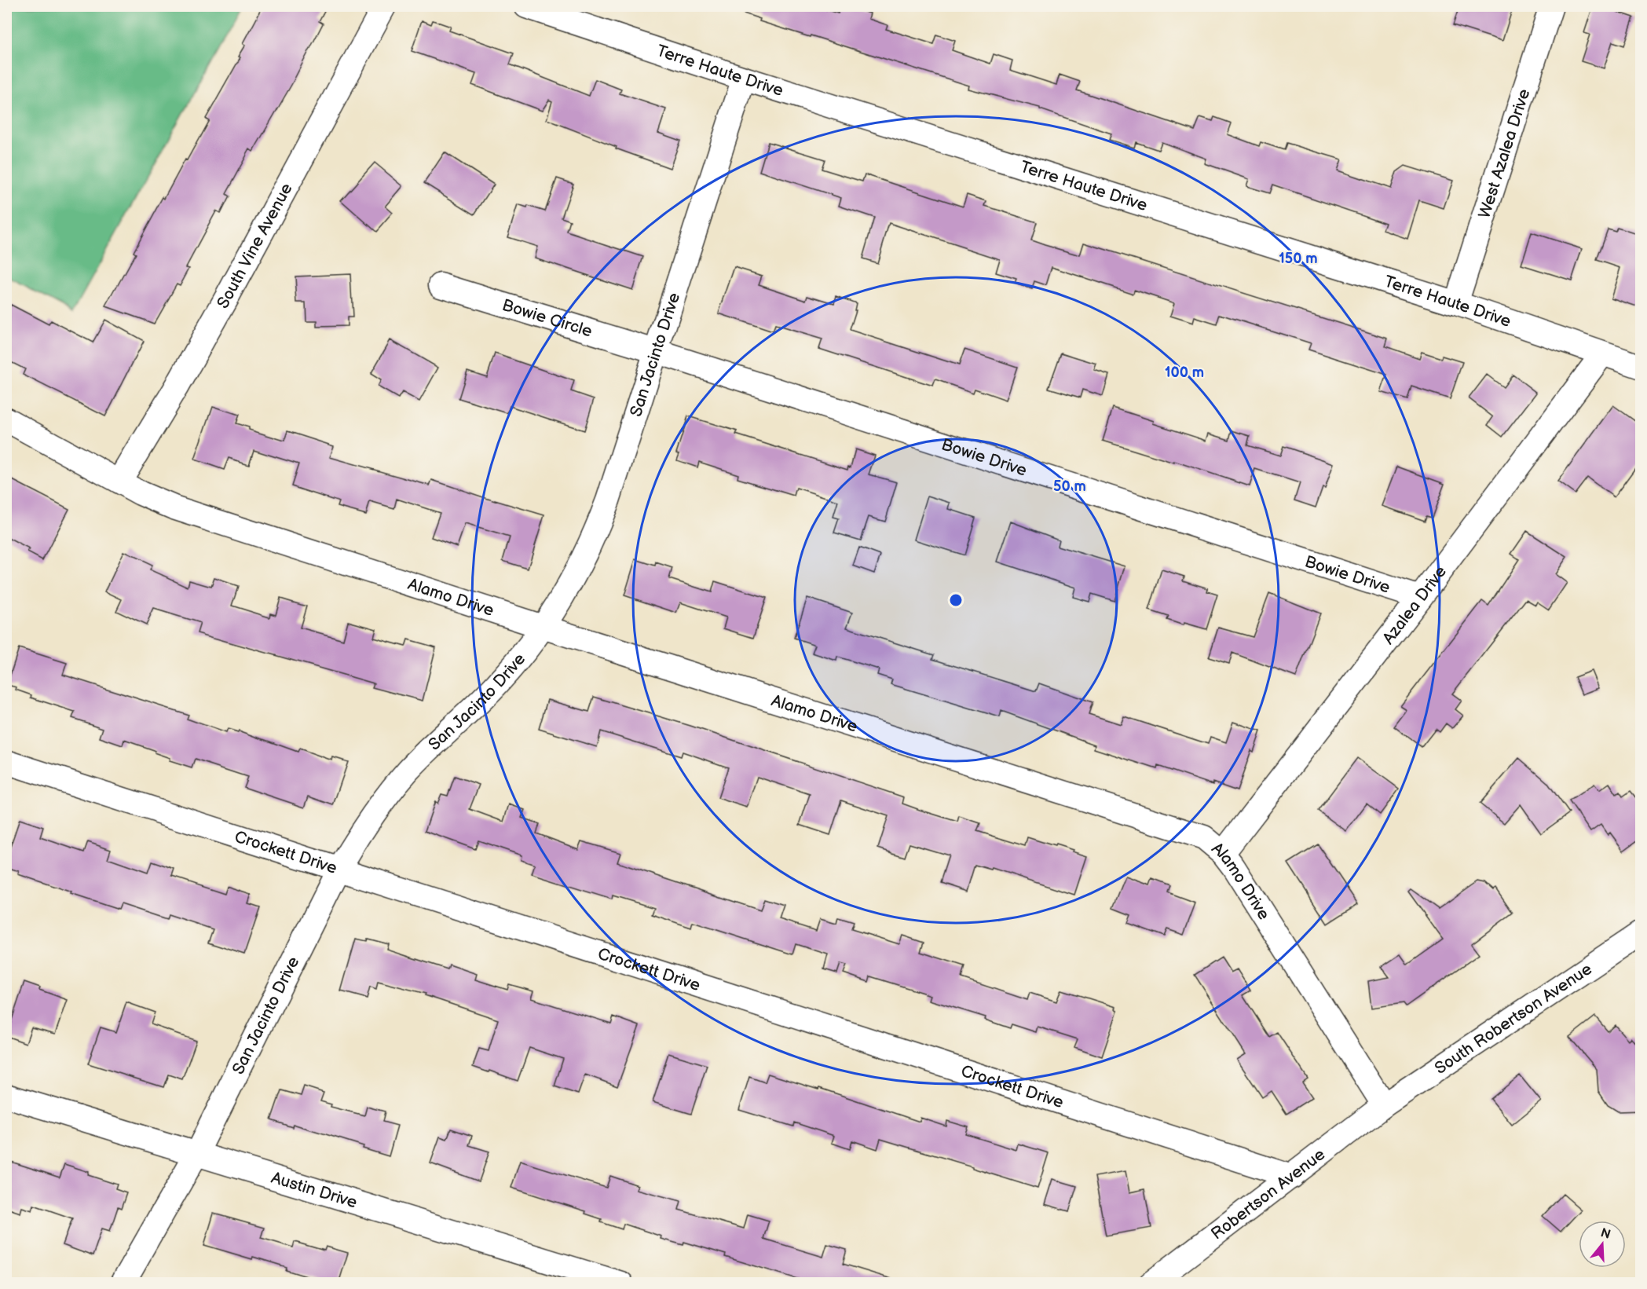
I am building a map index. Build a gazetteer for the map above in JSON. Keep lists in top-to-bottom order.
{
  "streets": {
    "street": [
      "Terre Haute Drive",
      "West Azalea Drive",
      "South Vine Avenue",
      "Bowie Circle",
      "San Jacinto Drive",
      "Bowie Drive",
      "Alamo Drive",
      "Azalea Drive",
      "Crockett Drive",
      "South Robertson Avenue",
      "Austin Drive",
      "Robertson Avenue"
    ]
  },
  "crossings": [
    ["Terre Haute Drive", "West Azalea Drive"],
    ["Terre Haute Drive", "San Jacinto Drive"],
    ["Terre Haute Drive", "Azalea Drive"],
    ["South Vine Avenue", "Alamo Drive"],
    ["Bowie Circle", "San Jacinto Drive"],
    ["Bowie Circle", "Bowie Drive"],
    ["San Jacinto Drive", "Bowie Drive"],
    ["San Jacinto Drive", "Alamo Drive"],
    ["San Jacinto Drive", "Crockett Drive"],
    ["San Jacinto Drive", "Austin Drive"],
    ["Bowie Drive", "Azalea Drive"],
    ["Alamo Drive", "Azalea Drive"],
    ["Alamo Drive", "South Robertson Avenue"],
    ["Alamo Drive", "Robertson Avenue"],
    ["Crockett Drive", "Robertson Avenue"],
    ["South Robertson Avenue", "Robertson Avenue"]
  ],
  "north": "top",
  "rings": ["150 m", "100 m", "50 m"]
}
